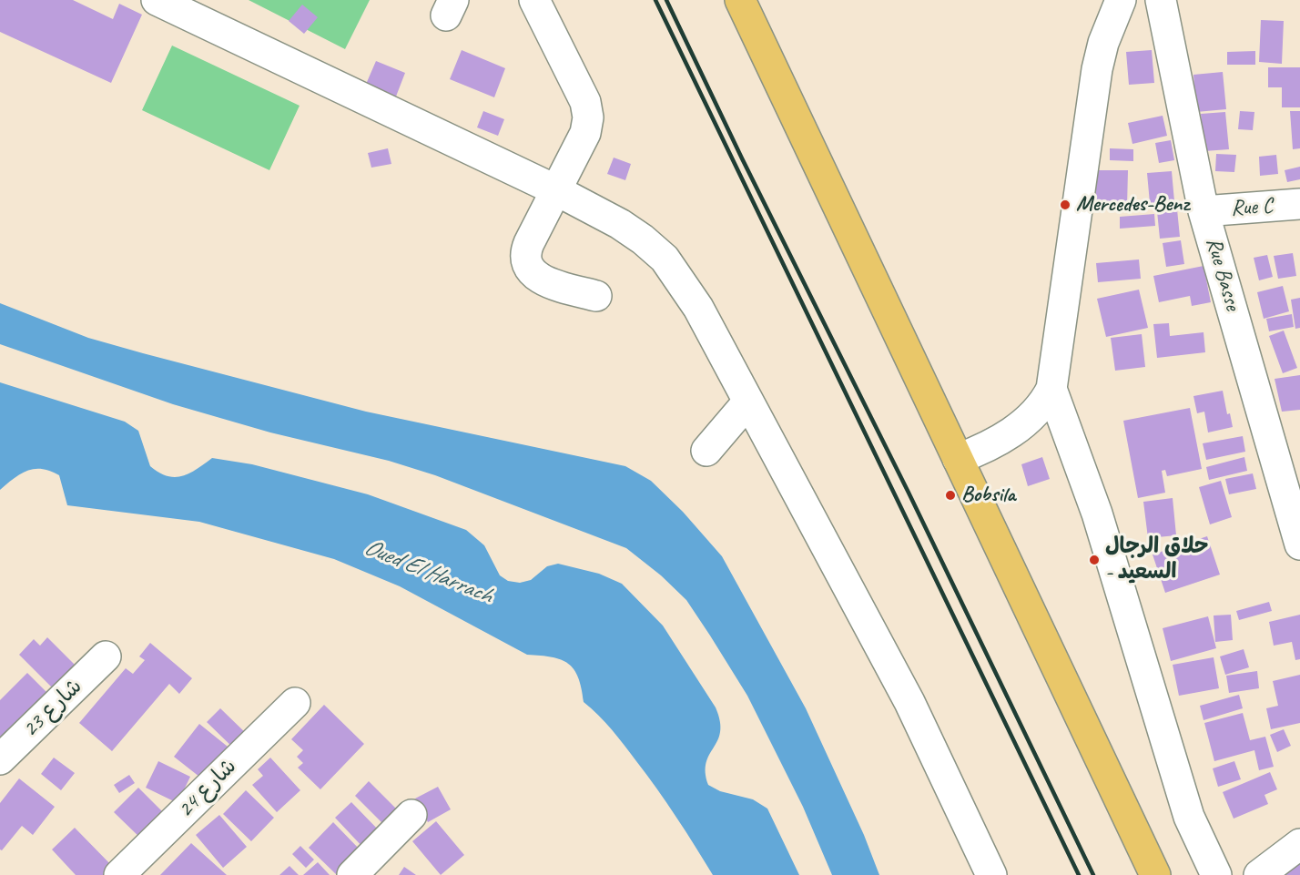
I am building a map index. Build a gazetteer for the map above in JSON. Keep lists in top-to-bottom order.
{
  "streets": {
    "street": [
      "Rue C",
      "Rue Basse",
      "شارع 23",
      "شارع 24"
    ]
  },
  "crossings": [
    ["Rue C", "Rue Basse"]
  ],
  "water": ["Oued El Harrach"],
  "places": ["Mercedes-Benz", "Bobsila", "حلاق الرجال - السعيد"]
}
